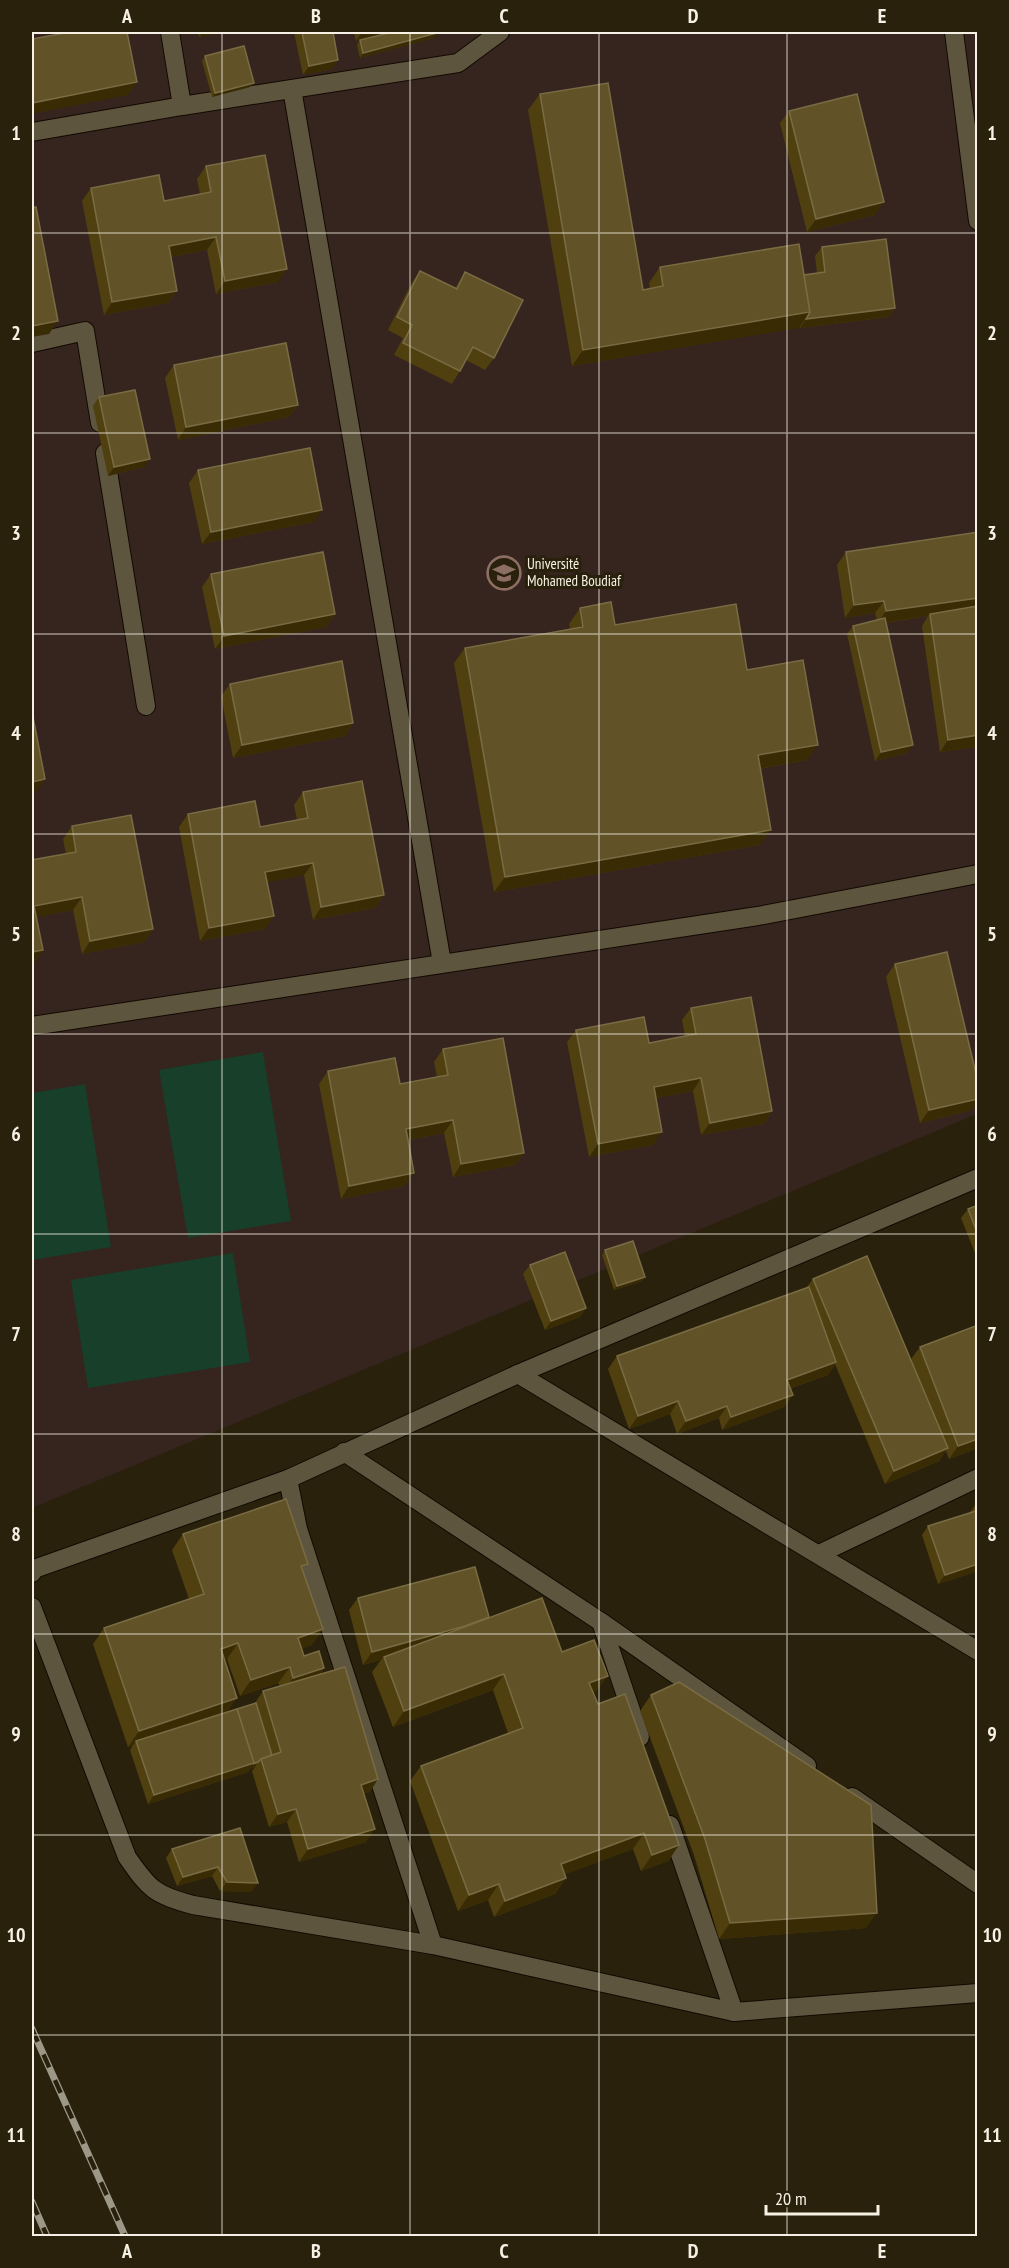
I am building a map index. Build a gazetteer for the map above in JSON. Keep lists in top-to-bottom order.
{
  "places": {
    "school or university": ["Université Mohamed Boudiaf"]
  },
  "scale_bar": "20 m",
  "grid": {
    "columns": [
      "A",
      "B",
      "C",
      "D",
      "E"
    ],
    "rows": [
      "1",
      "2",
      "3",
      "4",
      "5",
      "6",
      "7",
      "8",
      "9",
      "10",
      "11"
    ]
  }
}
